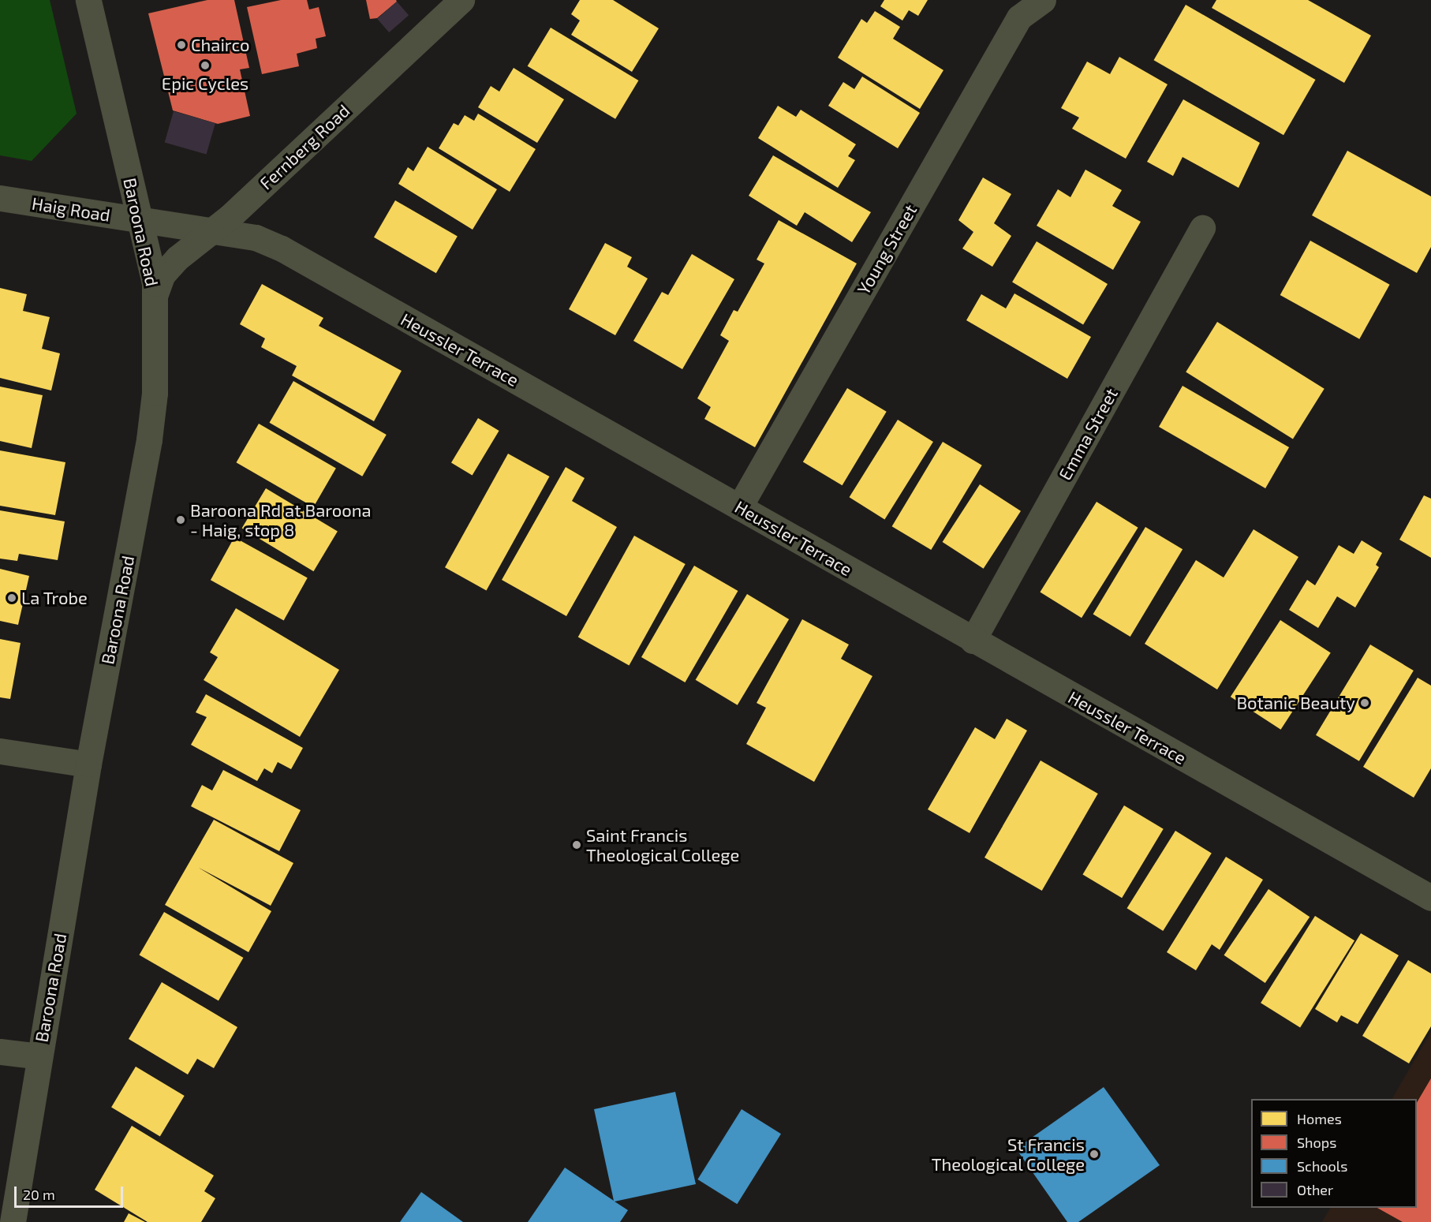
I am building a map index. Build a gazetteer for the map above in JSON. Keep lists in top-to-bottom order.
{
  "streets": {
    "street": [
      "Fernberg Road",
      "Haig Road",
      "Baroona Road",
      "Young Street",
      "Heussler Terrace",
      "Emma Street"
    ]
  },
  "crossings": [
    ["Fernberg Road", "Baroona Road"],
    ["Fernberg Road", "Heussler Terrace"],
    ["Haig Road", "Baroona Road"],
    ["Haig Road", "Heussler Terrace"],
    ["Baroona Road", "Heussler Terrace"],
    ["Young Street", "Heussler Terrace"],
    ["Heussler Terrace", "Emma Street"]
  ],
  "places": [
    "Chairco",
    "Epic Cycles",
    "Baroona Rd at Baroona - Haig, stop 8",
    "La Trobe",
    "Botanic Beauty",
    "Saint Francis Theological College",
    "St Francis Theological College"
  ],
  "legend": [
    "Homes",
    "Shops",
    "Schools",
    "Other"
  ],
  "scale_bar": "20 m"
}
